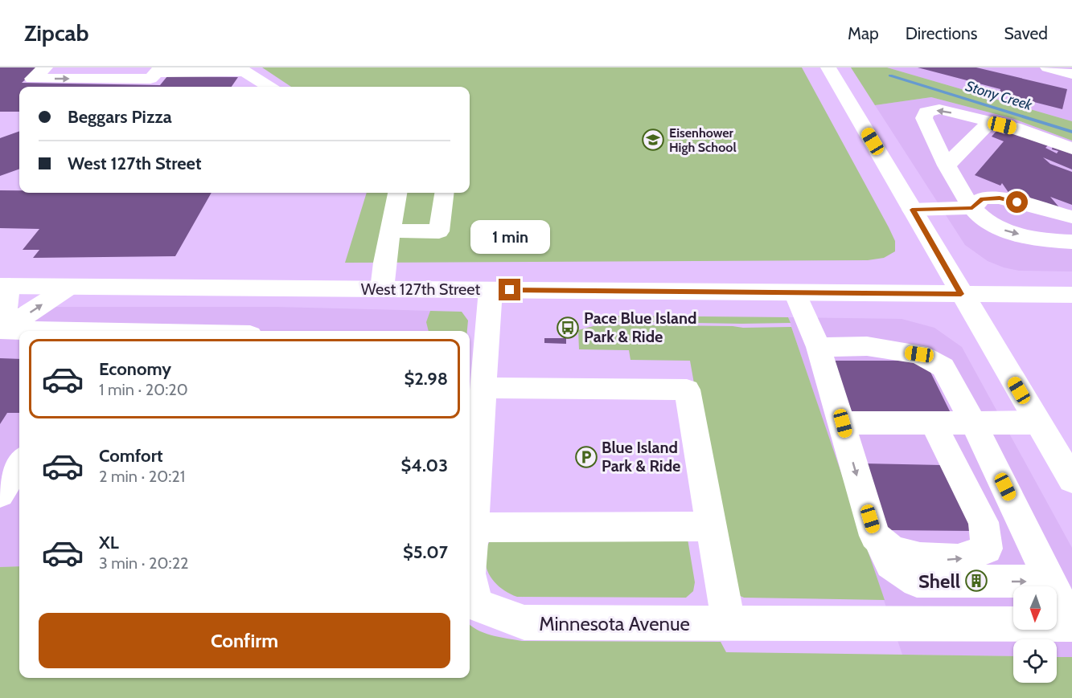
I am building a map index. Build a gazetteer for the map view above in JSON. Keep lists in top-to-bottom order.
{
  "streets": {
    "main road": ["West 127th Street", "Minnesota Avenue"]
  },
  "crossings": [
    ["West 127th Street", "Minnesota Avenue"]
  ],
  "water": ["Stony Creek"],
  "places": {
    "school or university": ["Eisenhower High School"],
    "bus stop": ["Pace Blue Island Park & Ride"],
    "parking": ["Blue Island Park & Ride"],
    "building": ["Shell"]
  },
  "north": "bottom",
  "page": {
    "header": "Zipcab",
    "nav": ["Map", "Directions", "Saved"],
    "banner": ["Beggars Pizza", "West 127th Street"],
    "bubble": "1 min",
    "list": [
      {
        "name": "Economy",
        "note": "1 min · 20:20",
        "value": "$2.98"
      },
      {
        "name": "Comfort",
        "note": "2 min · 20:21",
        "value": "$4.03"
      },
      {
        "name": "XL",
        "note": "3 min · 20:22",
        "value": "$5.07"
      }
    ],
    "buttons": "Confirm"
  }
}
